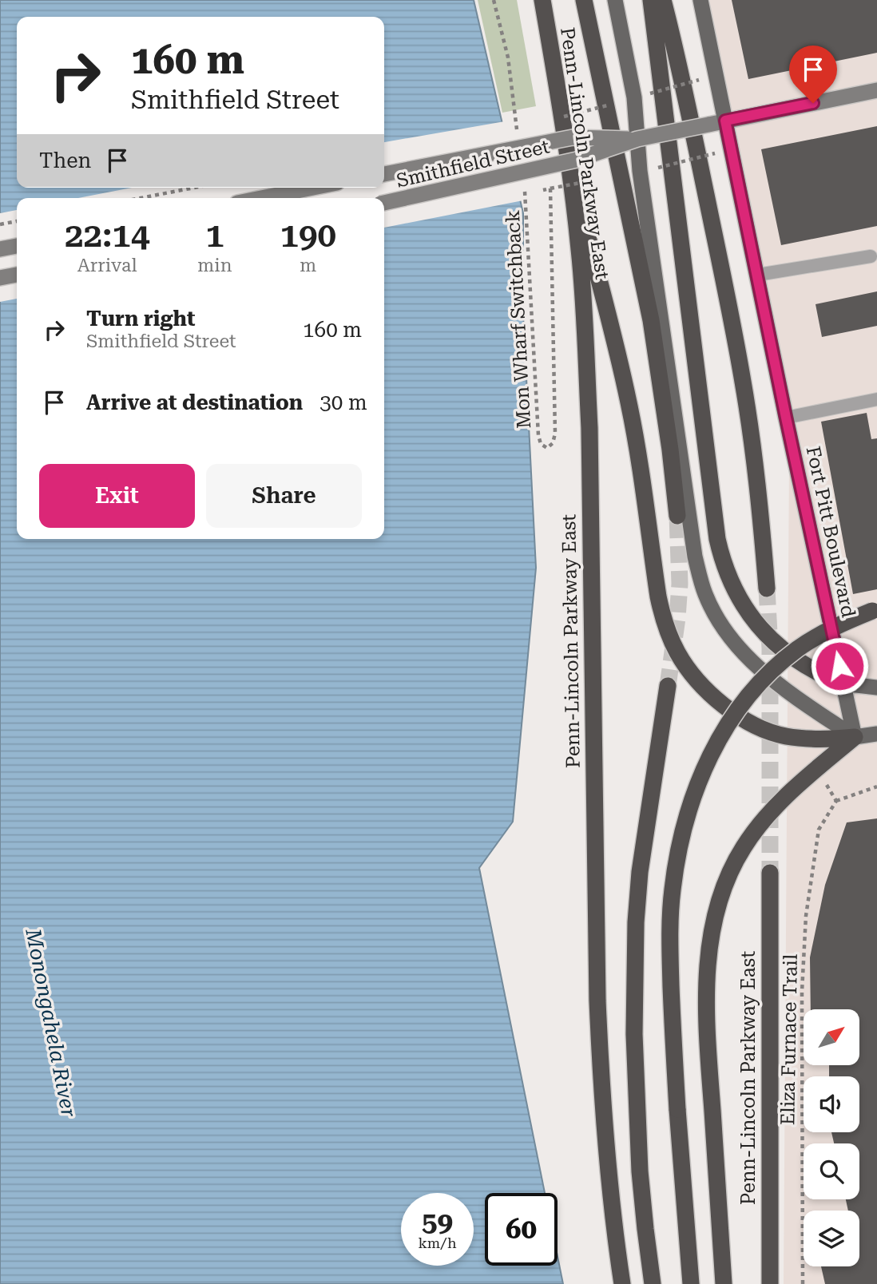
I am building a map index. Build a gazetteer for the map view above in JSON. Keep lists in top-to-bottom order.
{
  "streets": {
    "highway": ["Penn-Lincoln Parkway East"],
    "main road": ["Smithfield Street", "Fort Pitt Boulevard"],
    "path": ["Mon Wharf Switchback", "Eliza Furnace Trail"]
  },
  "crossings": [
    ["Smithfield Street", "Fort Pitt Boulevard"]
  ],
  "water": ["Monongahela River"],
  "north": "top right",
  "page": {
    "turn": ["160 m", "Smithfield Street"],
    "then": "Then",
    "eta": [
      "22:14",
      "Arrival",
      "1",
      "min",
      "190",
      "m"
    ],
    "list": [
      {
        "name": "Turn right",
        "note": "Smithfield Street",
        "value": "160 m"
      },
      {
        "name": "Arrive at destination",
        "value": "30 m"
      }
    ],
    "buttons": ["Exit", "Share"],
    "speed": "59 km/h",
    "limit": "60"
  }
}
